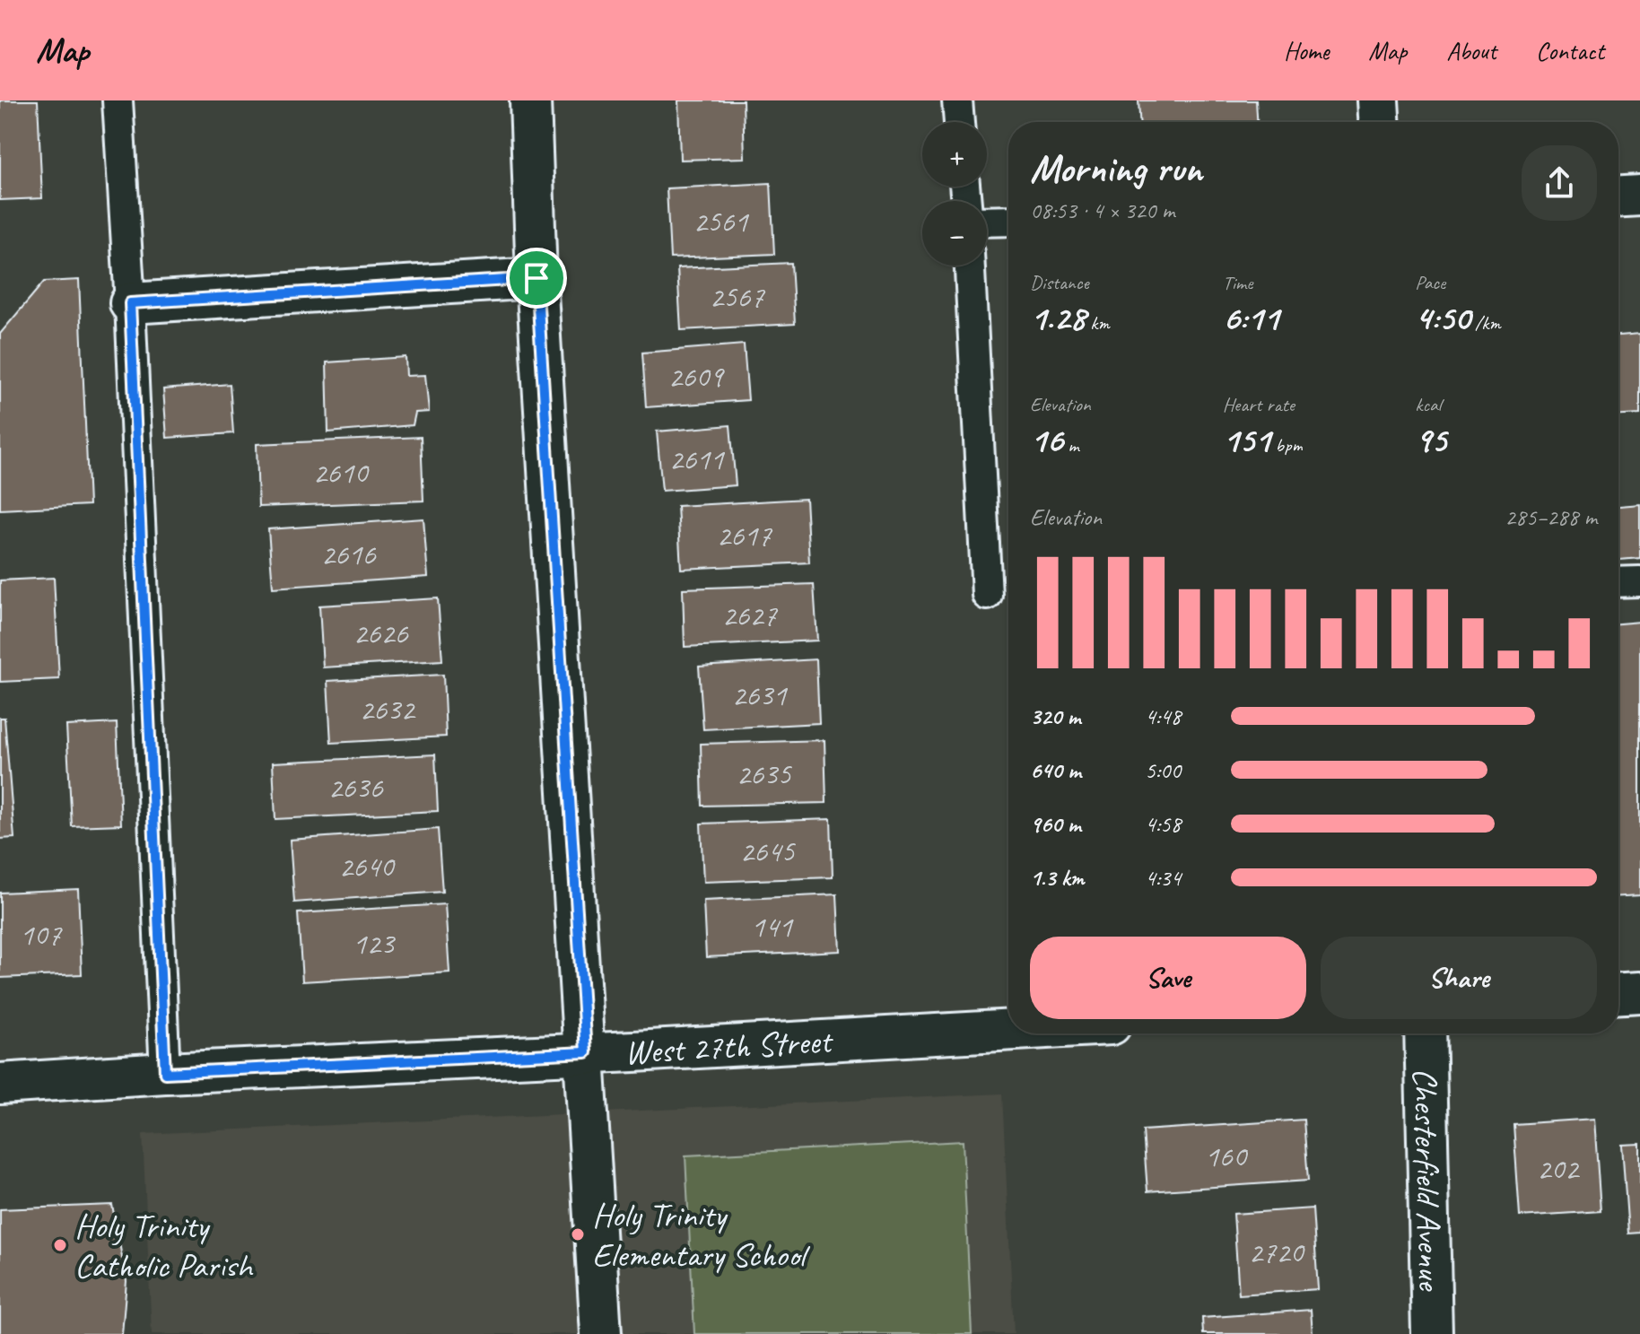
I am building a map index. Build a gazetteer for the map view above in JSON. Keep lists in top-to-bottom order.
{
  "streets": {
    "street": ["West 27th Street", "Chesterfield Avenue"]
  },
  "places": ["Holy Trinity Elementary School", "Holy Trinity Catholic Parish"],
  "house_numbers": [
    "2561",
    "2567",
    "2609",
    "2611",
    "2610",
    "2617",
    "2616",
    "2627",
    "2626",
    "2631",
    "2632",
    "2635",
    "2636",
    "2645",
    "2640",
    "141",
    "107",
    "123",
    "160",
    "202",
    "2720"
  ],
  "page": {
    "header": "Map",
    "nav": [
      "Home",
      "Map",
      "About",
      "Contact"
    ],
    "map_buttons": ["+", "−"],
    "heading": ["Morning run", "08:53 · 4 × 320 m"],
    "stats": [
      ["Distance", "1.28 km"],
      ["Time", "6:11"],
      ["Pace", "4:50 /km"],
      ["Elevation", "16 m"],
      ["Heart rate", "151 bpm"],
      ["kcal", "95"]
    ],
    "chart": ["Elevation", "285–288 m"],
    "list": [
      {
        "name": "320 m",
        "note": "4:48"
      },
      {
        "name": "640 m",
        "note": "5:00"
      },
      {
        "name": "960 m",
        "note": "4:58"
      },
      {
        "name": "1.3 km",
        "note": "4:34"
      }
    ],
    "buttons": ["Save", "Share"]
  }
}
